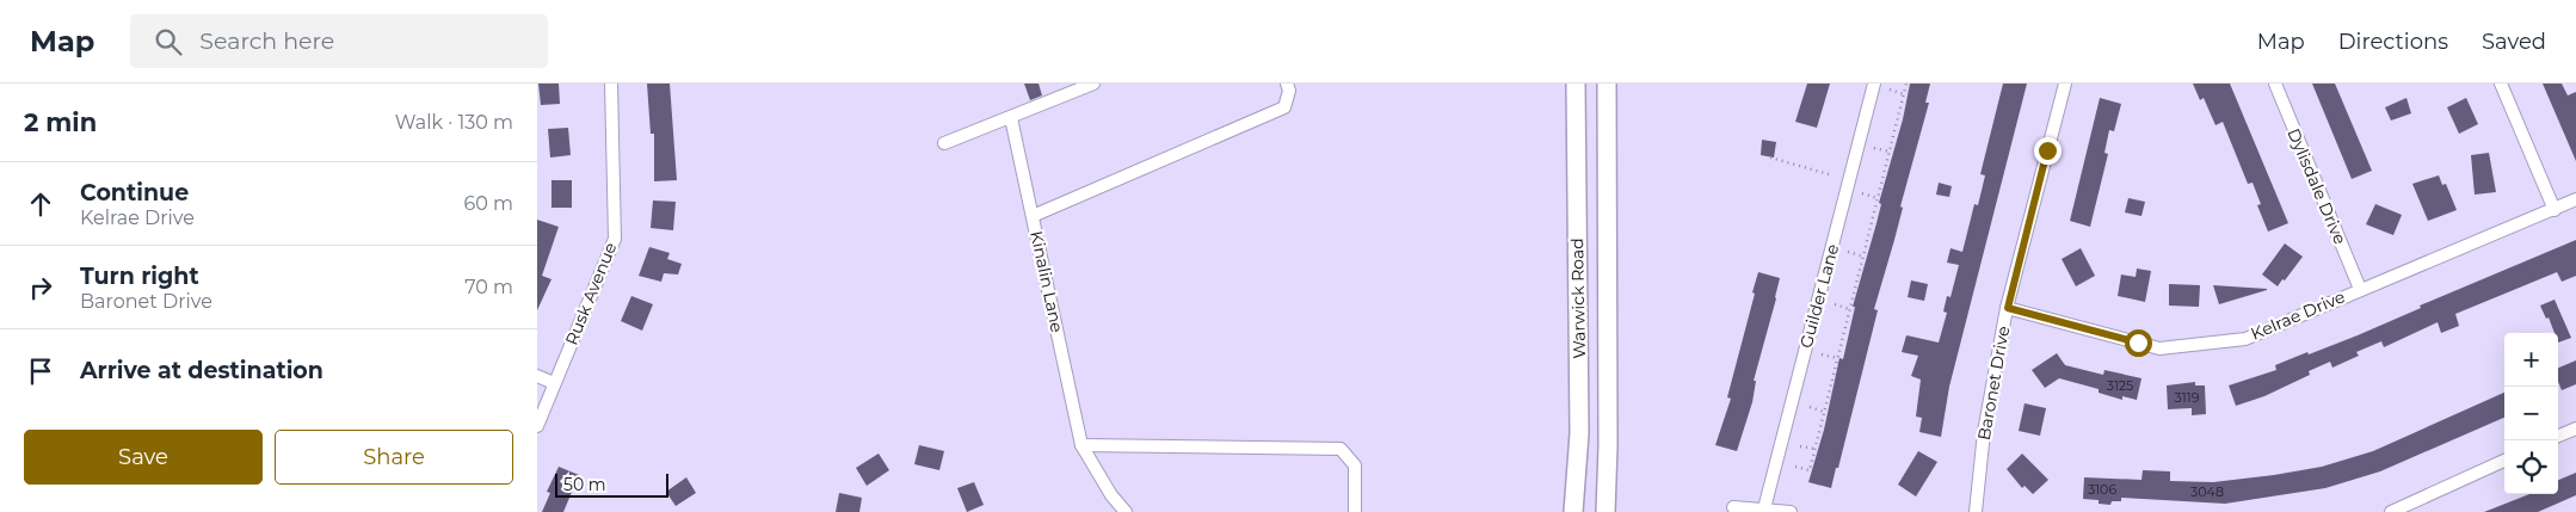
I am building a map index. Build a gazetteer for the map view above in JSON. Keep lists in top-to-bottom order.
{
  "streets": {
    "main road": ["Warwick Road"],
    "street": [
      "Dylisdale Drive",
      "Kinalin Lane",
      "Rusk Avenue",
      "Guilder Lane",
      "Kelrae Drive",
      "Baronet Drive"
    ]
  },
  "crossings": [
    ["Dylisdale Drive", "Kelrae Drive"],
    ["Kelrae Drive", "Baronet Drive"]
  ],
  "house_numbers": [
    "3125",
    "3119",
    "3106",
    "3048"
  ],
  "scale_bar": "50 m",
  "page": {
    "header": "Map",
    "search": "Search here",
    "nav": ["Map", "Directions", "Saved"],
    "heading": ["2 min", "Walk · 130 m"],
    "list": [
      ["Continue", "Kelrae Drive", "60 m"],
      ["Turn right", "Baronet Drive", "70 m"],
      "Arrive at destination"
    ],
    "map_buttons": ["+", "−"],
    "buttons": ["Save", "Share"],
    "scale": "50 m"
  }
}
